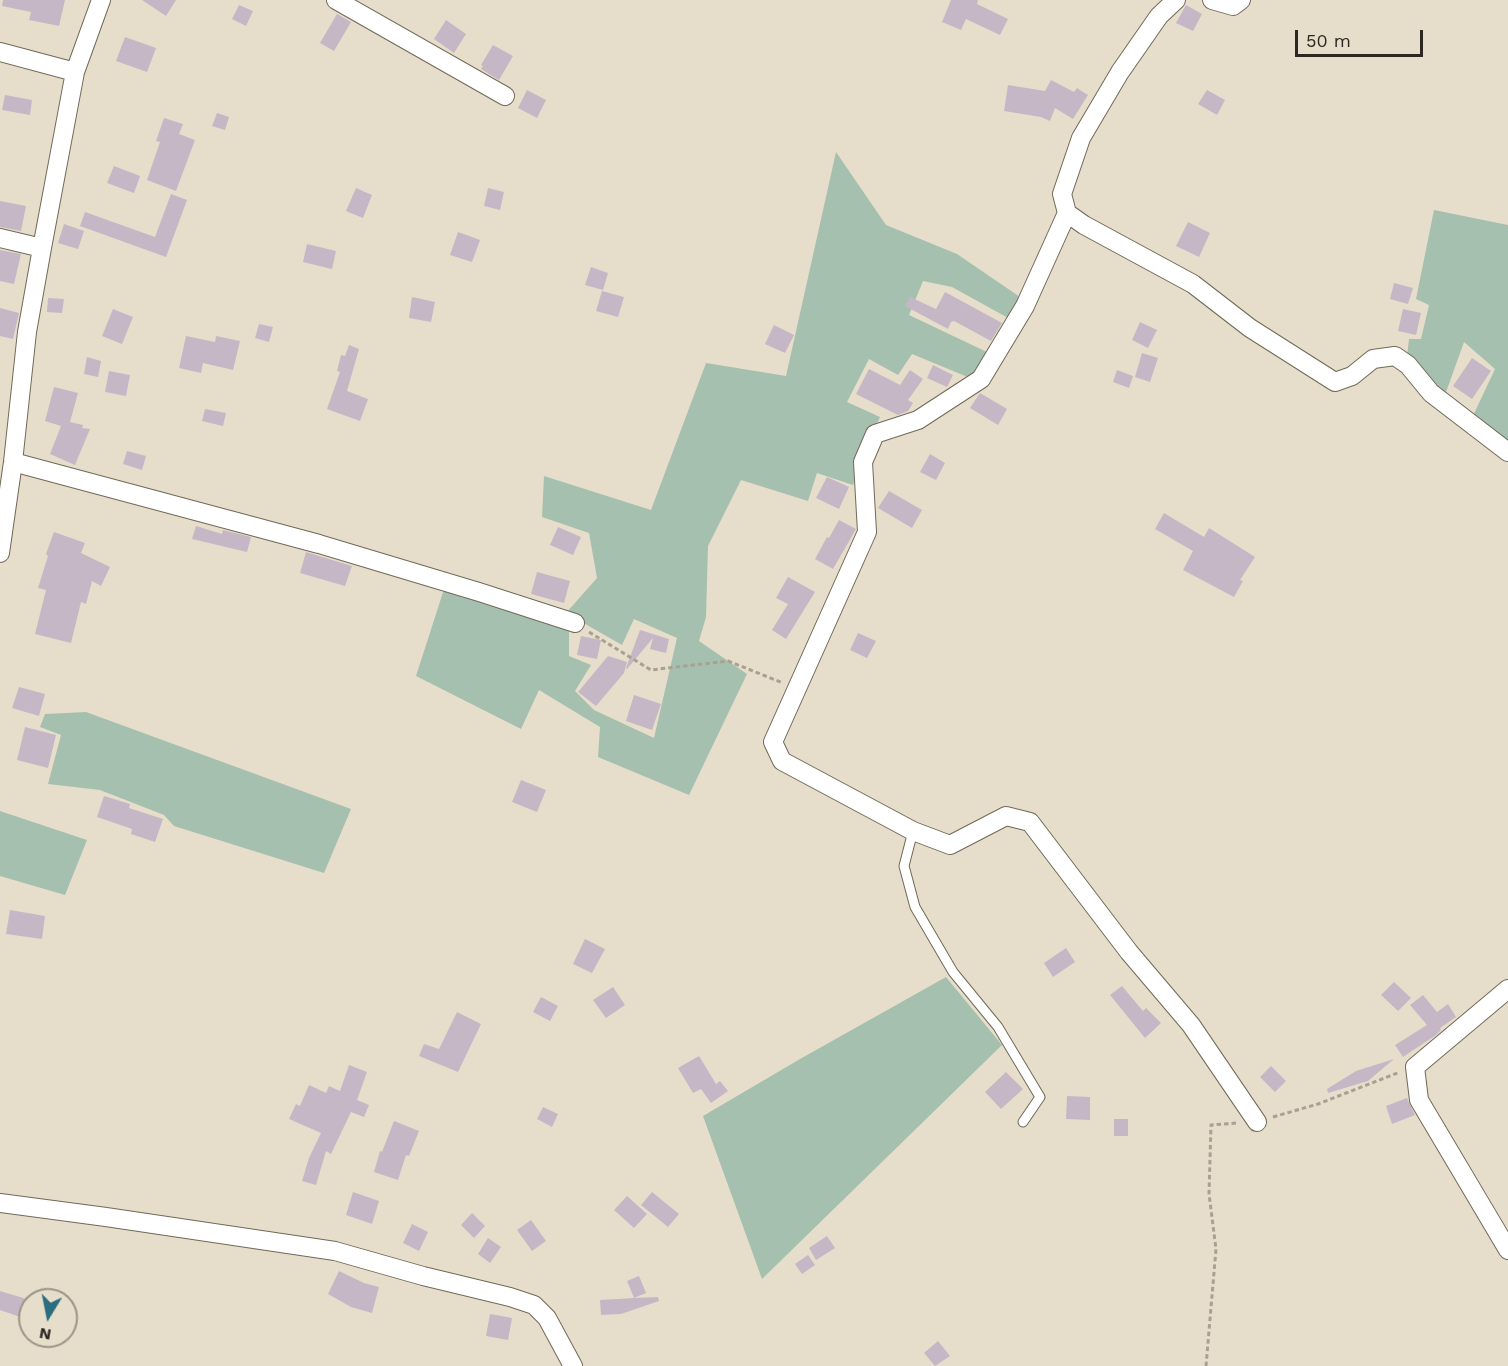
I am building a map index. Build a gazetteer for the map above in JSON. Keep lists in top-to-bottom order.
{
  "scale_bar": "50 m",
  "north": "bottom"
}
